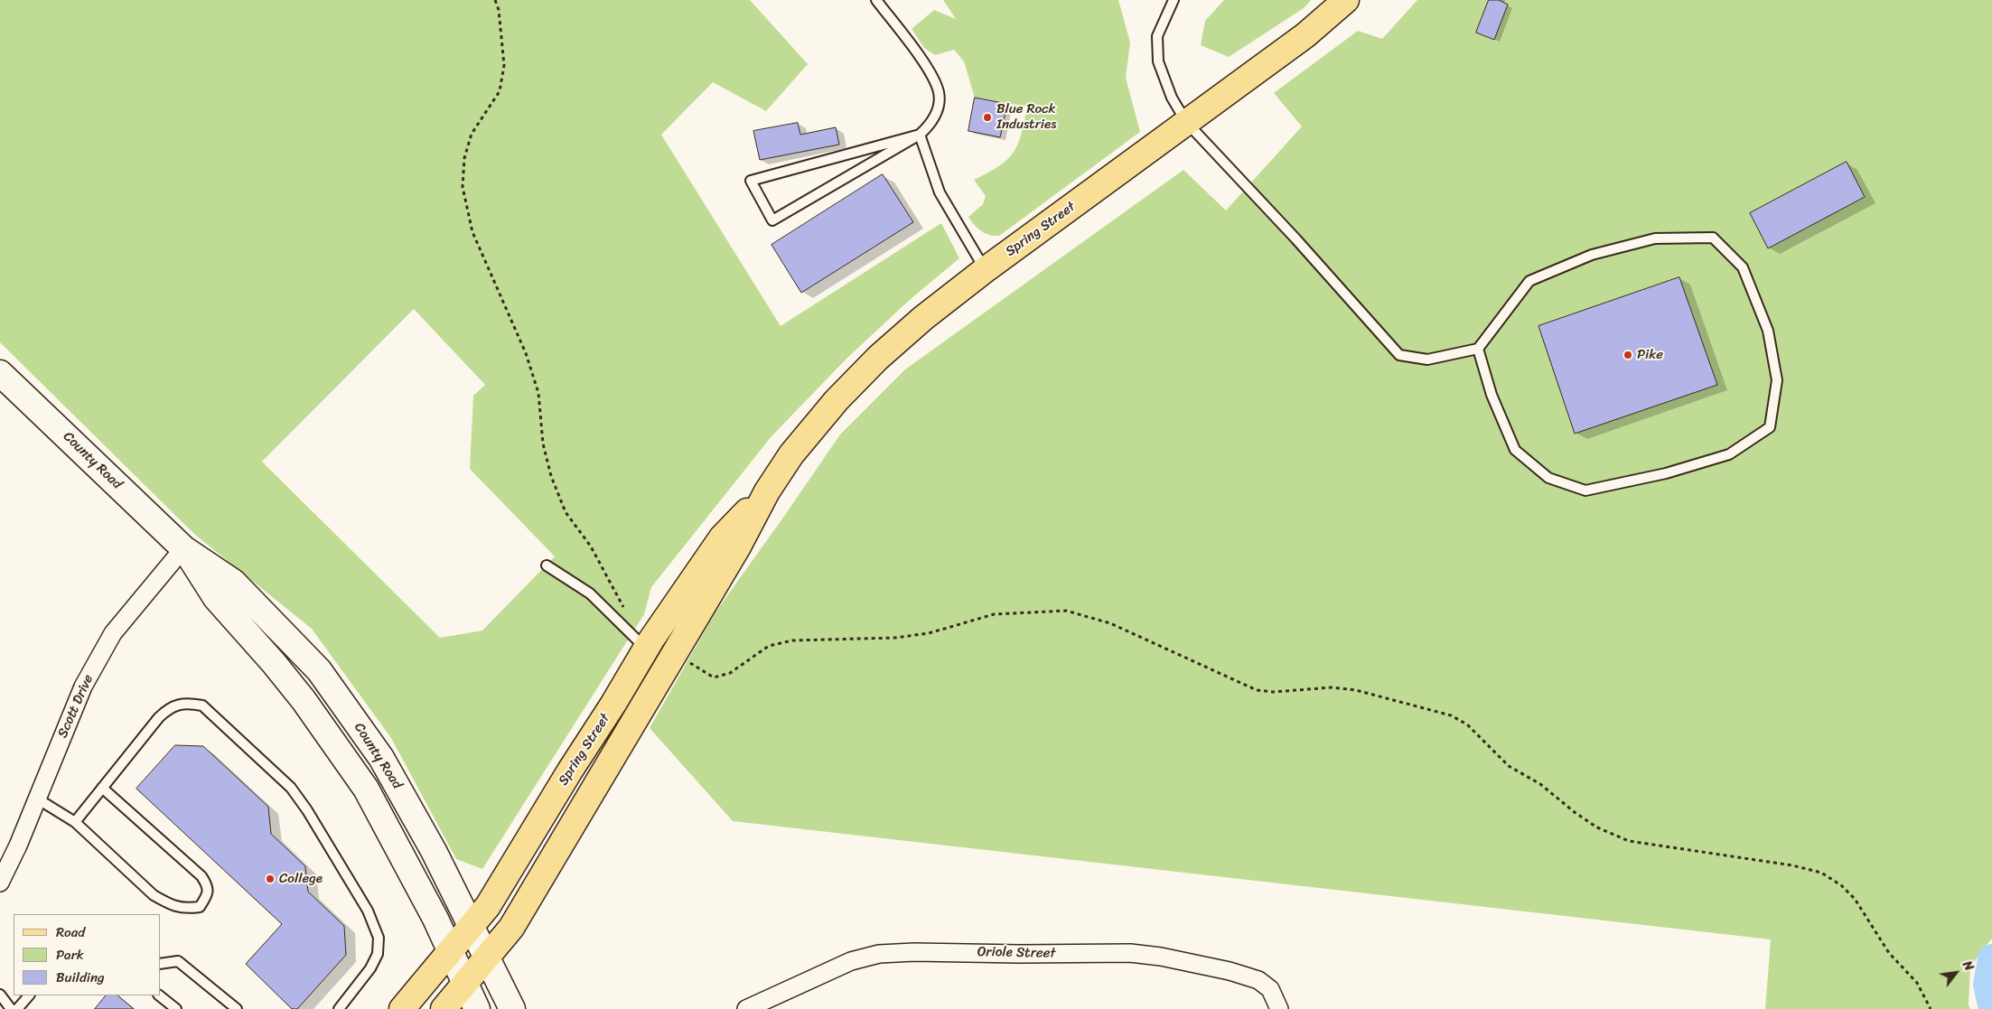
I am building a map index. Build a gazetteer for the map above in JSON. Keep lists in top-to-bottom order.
{
  "streets": {
    "main road": ["Spring Street", "County Road"],
    "street": ["Scott Drive", "Oriole Street"]
  },
  "crossings": [
    ["Spring Street", "County Road"],
    ["County Road", "Scott Drive"]
  ],
  "places": ["Blue Rock Industries", "Pike", "College"],
  "legend": ["Road", "Park", "Building"],
  "north": "top right"
}
